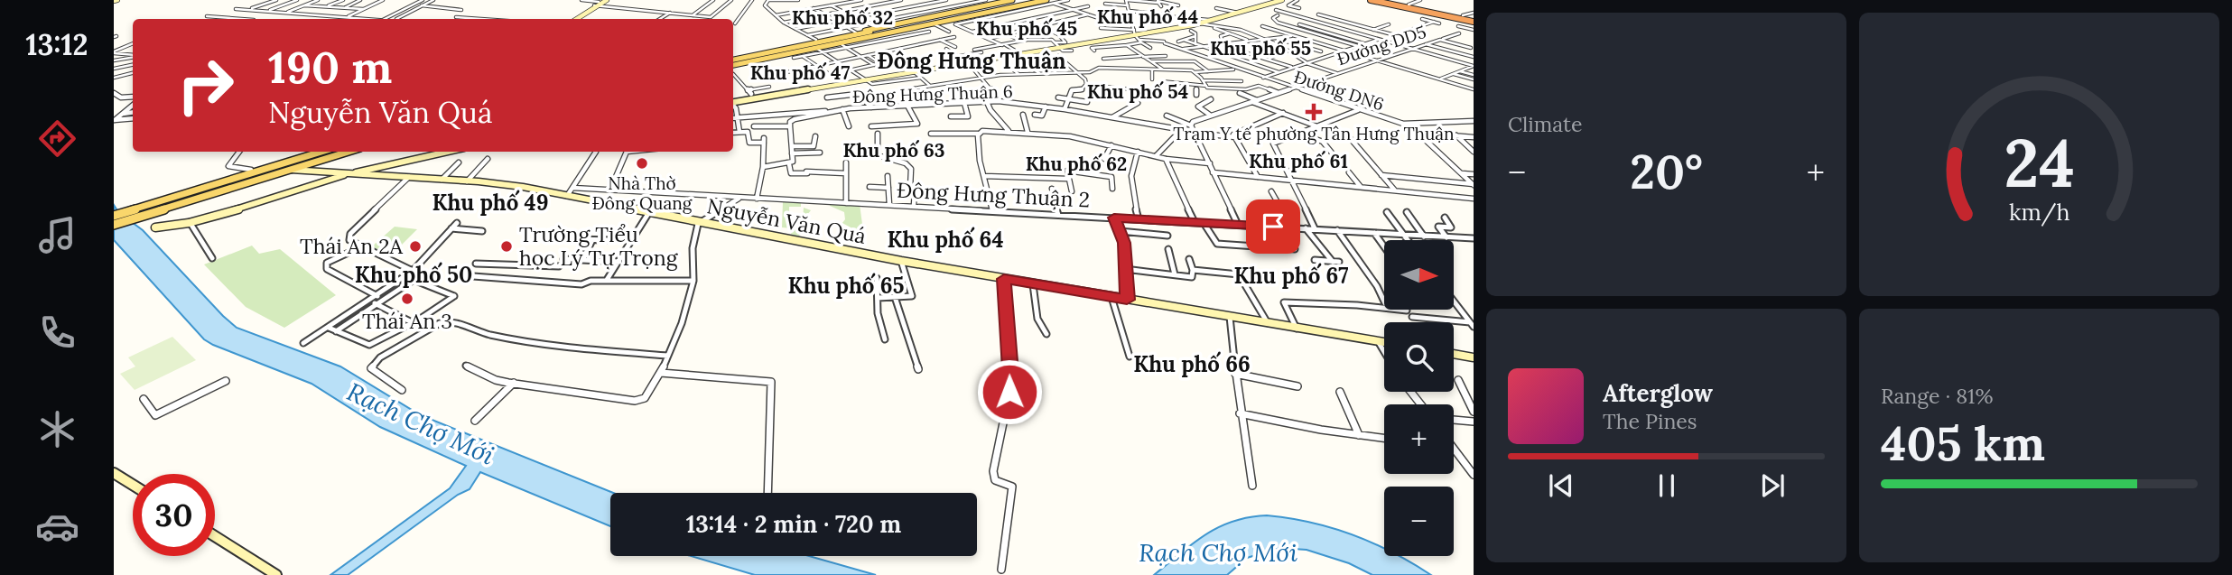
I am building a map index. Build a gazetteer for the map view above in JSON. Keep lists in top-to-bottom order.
{
  "streets": {
    "street": [
      "Đường DD5",
      "Đường DN6",
      "Đông Hưng Thuận 6",
      "Đông Hưng Thuận 2",
      "Nguyễn Văn Quá"
    ]
  },
  "crossings": [
    ["Đường DD5", "Đường DN6"]
  ],
  "districts": [
    "Khu phố 44",
    "Khu phố 32",
    "Khu phố 45",
    "Khu phố 55",
    "Đông Hưng Thuận",
    "Khu phố 47",
    "Khu phố 54",
    "Khu phố 63",
    "Khu phố 61",
    "Khu phố 62",
    "Khu phố 49",
    "Khu phố 64",
    "Khu phố 50",
    "Khu phố 67",
    "Khu phố 65",
    "Khu phố 66"
  ],
  "water": ["Rạch Chợ Mới"],
  "places": {
    "health": ["Trạm Y tế phường Tân Hưng Thuận"],
    "other": [
      "Nhà Thờ Đông Quang",
      "Thái An 2A",
      "Trường Tiểu học Lý Tự Trọng",
      "Thái An 3"
    ]
  },
  "north": "right",
  "page": {
    "tabs": "13:12",
    "tile": [
      "Climate",
      ["Range · 81%", "405 km"]
    ],
    "turn": ["190 m", "Nguyễn Văn Quá"],
    "heat": ["−", "20°", "+"],
    "map_buttons": ["+", "−"],
    "song": ["Afterglow", "The Pines"],
    "limit": "30",
    "trip": "13:14 · 2 min · 720 m",
    "gauge": ["24", "km/h"]
  }
}
